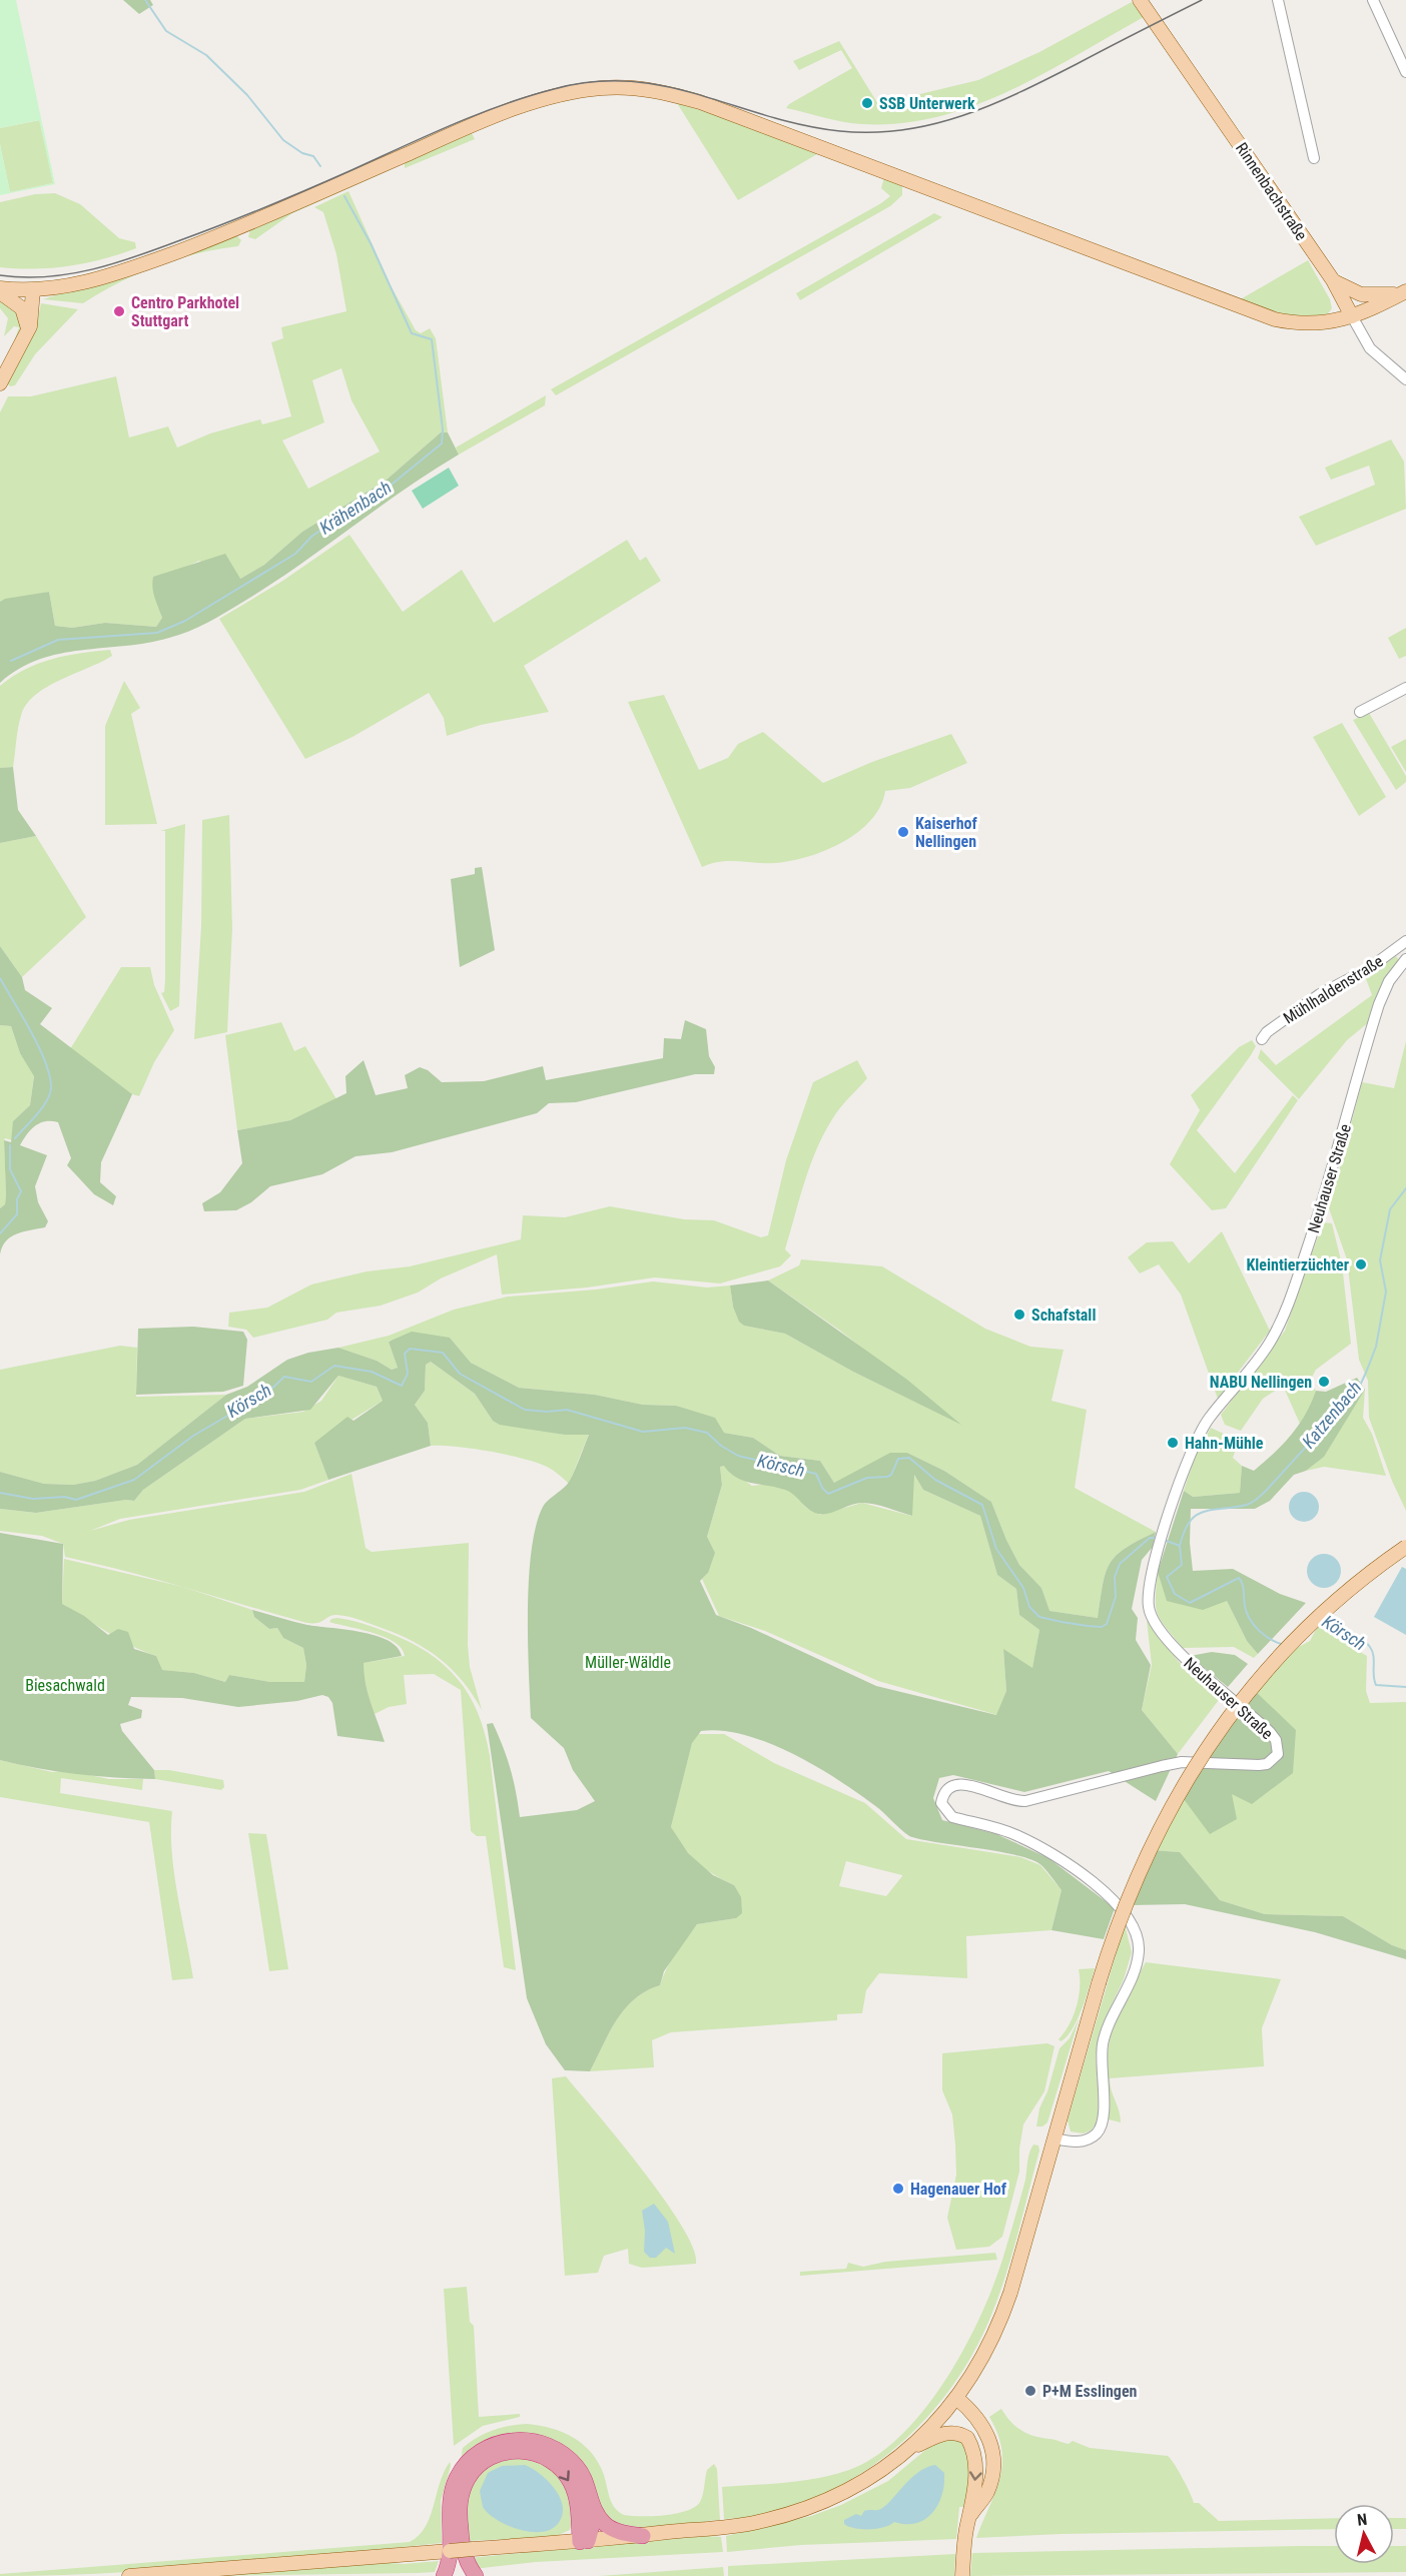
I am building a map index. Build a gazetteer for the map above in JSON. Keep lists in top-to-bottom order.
{
  "streets": {
    "main road": ["Rinnenbachstraße"],
    "street": ["Mühlhaldenstraße", "Neuhauser Straße"]
  },
  "water": ["Krähenbach", "Körsch", "Katzenbach"],
  "parks": ["Müller-Wäldle", "Biesachwald"],
  "places": [
    "SSB Unterwerk",
    "Centro Parkhotel Stuttgart",
    "Kaiserhof Nellingen",
    "Kleintierzüchter",
    "Schafstall",
    "NABU Nellingen",
    "Hahn-Mühle",
    "Hagenauer Hof",
    "P+M Esslingen"
  ],
  "north": "top"
}
